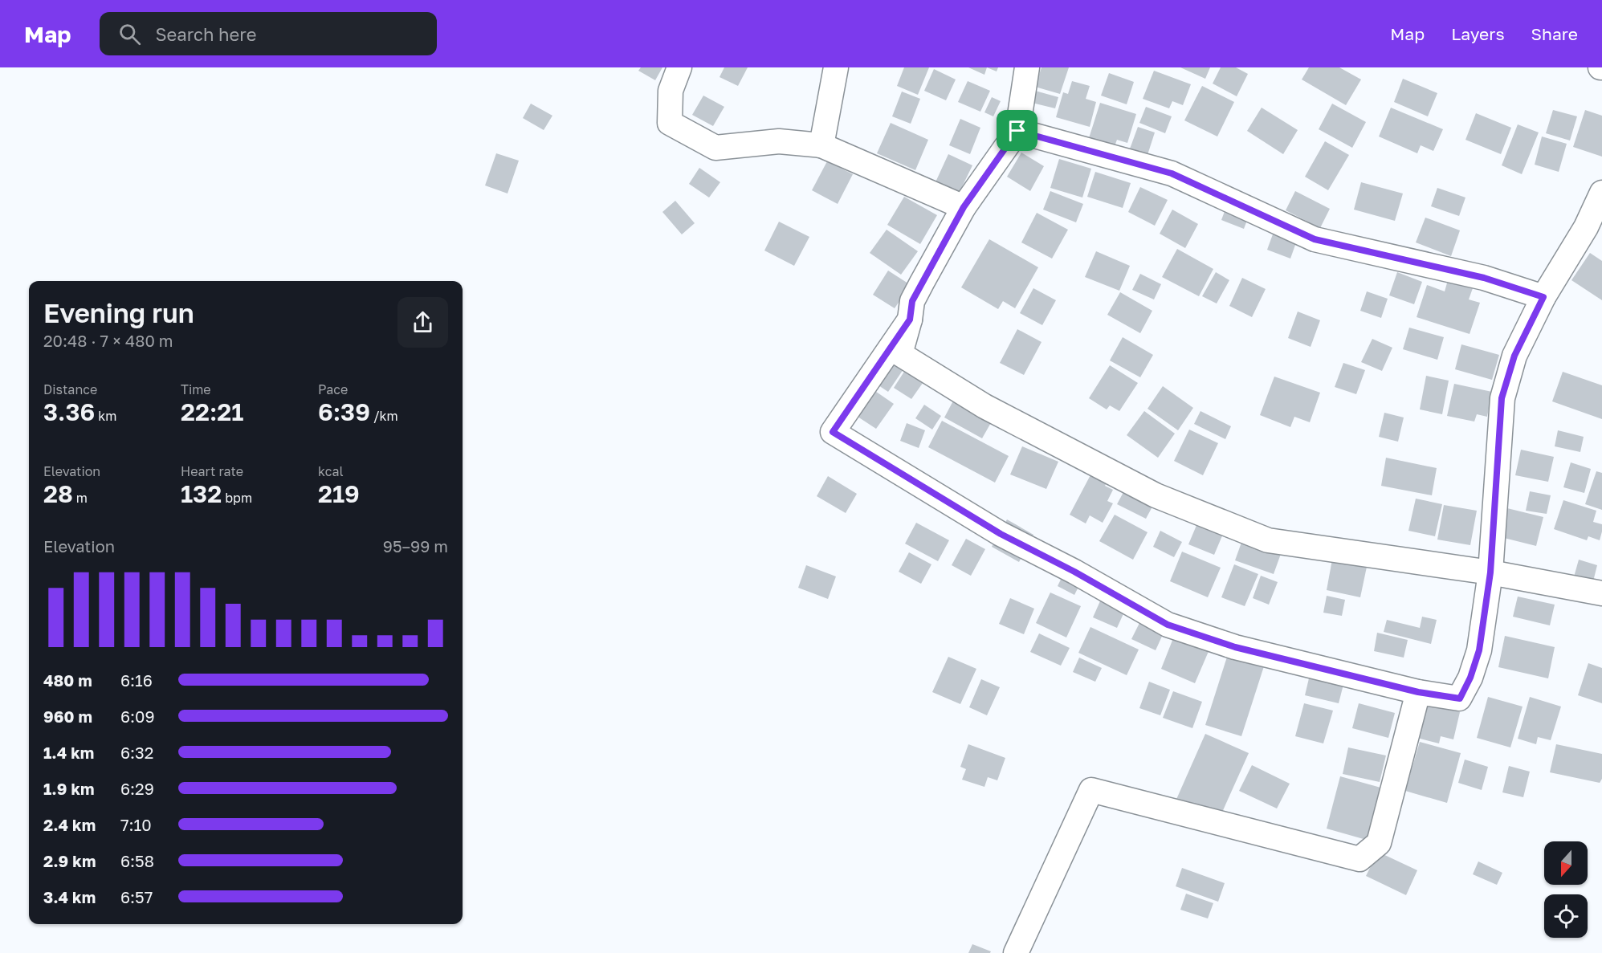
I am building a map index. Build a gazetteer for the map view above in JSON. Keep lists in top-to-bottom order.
{
  "north": "bottom",
  "page": {
    "header": "Map",
    "search": "Search here",
    "nav": ["Map", "Layers", "Share"],
    "heading": ["Evening run", "20:48 · 7 × 480 m"],
    "stats": [
      ["Distance", "3.36 km"],
      ["Time", "22:21"],
      ["Pace", "6:39 /km"],
      ["Elevation", "28 m"],
      ["Heart rate", "132 bpm"],
      ["kcal", "219"]
    ],
    "chart": ["Elevation", "95–99 m"],
    "list": [
      {
        "name": "480 m",
        "note": "6:16"
      },
      {
        "name": "960 m",
        "note": "6:09"
      },
      {
        "name": "1.4 km",
        "note": "6:32"
      },
      {
        "name": "1.9 km",
        "note": "6:29"
      },
      {
        "name": "2.4 km",
        "note": "7:10"
      },
      {
        "name": "2.9 km",
        "note": "6:58"
      },
      {
        "name": "3.4 km",
        "note": "6:57"
      }
    ]
  }
}
